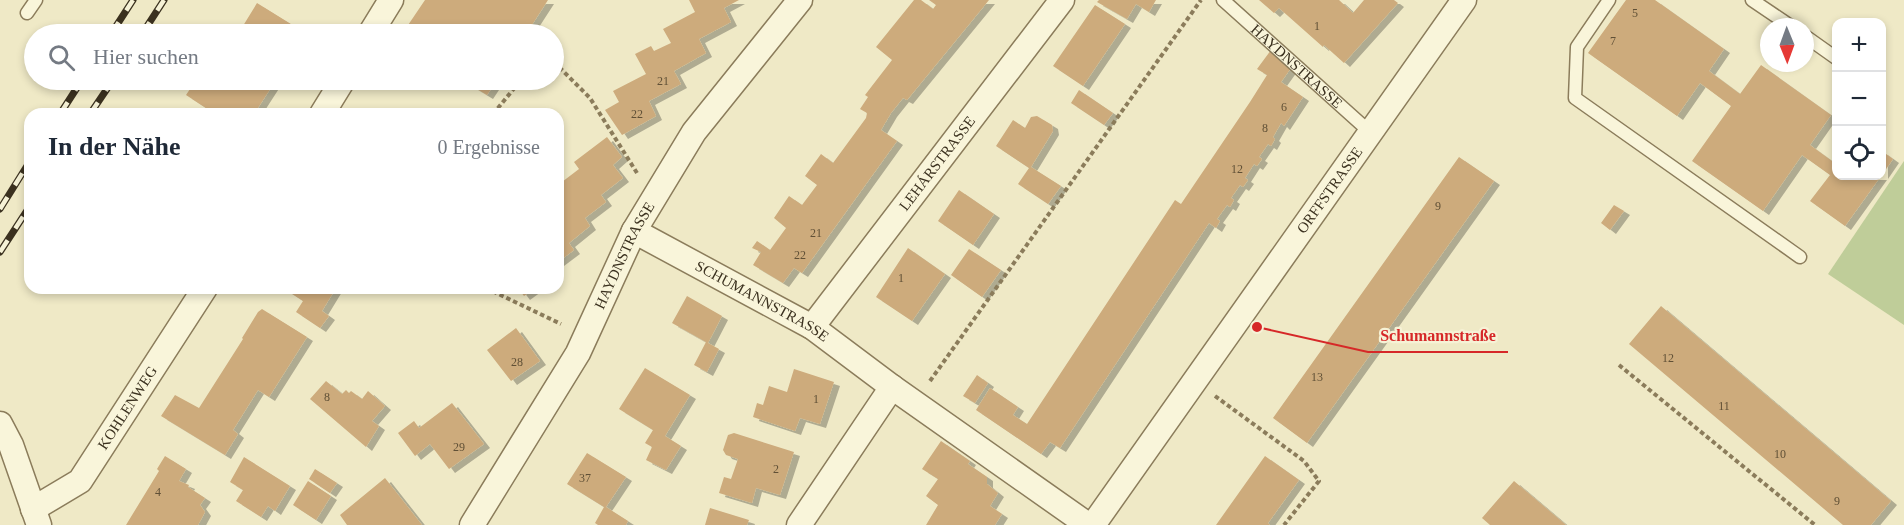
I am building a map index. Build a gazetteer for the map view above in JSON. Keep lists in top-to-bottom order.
{
  "streets": {
    "street": [
      "HAYDNSTRASSE",
      "LEHÁRSTRASSE",
      "ORFFSTRASSE",
      "SCHUMANNSTRASSE",
      "KOHLENWEG"
    ]
  },
  "crossings": [
    ["HAYDNSTRASSE", "ORFFSTRASSE"],
    ["HAYDNSTRASSE", "SCHUMANNSTRASSE"],
    ["LEHÁRSTRASSE", "SCHUMANNSTRASSE"]
  ],
  "places": ["Schumannstraße"],
  "house_numbers": [
    "5",
    "1",
    "7",
    "21",
    "6",
    "22",
    "8",
    "12",
    "9",
    "21",
    "22",
    "1",
    "12",
    "28",
    "13",
    "8",
    "1",
    "11",
    "29",
    "10",
    "2",
    "37",
    "4",
    "9"
  ],
  "north": "bottom",
  "page": {
    "map_buttons": ["+", "−"],
    "search": "Hier suchen",
    "heading": ["In der Nähe", "0 Ergebnisse"]
  }
}
